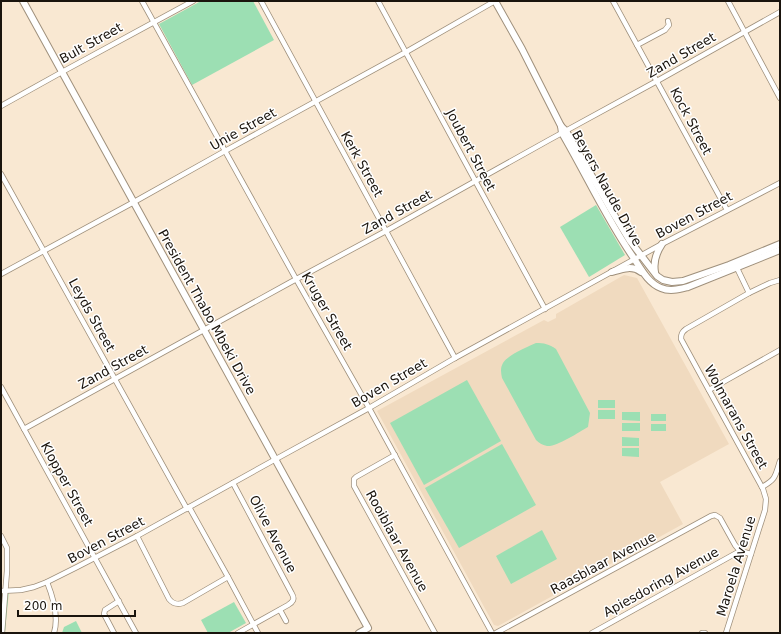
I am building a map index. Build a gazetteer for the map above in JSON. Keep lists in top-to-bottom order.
{
  "streets": {
    "street": [
      "Bult Street",
      "Zand Street",
      "Kock Street",
      "Unie Street",
      "Joubert Street",
      "Kerk Street",
      "Beyers Naude Drive",
      "Boven Street",
      "Kruger Street",
      "President Thabo Mbeki Drive",
      "Leyds Street",
      "Wolmarans Street",
      "Klopper Street",
      "Olive Avenue",
      "Rooiblaar Avenue",
      "Raasblaar Avenue",
      "Maroela Avenue",
      "Apiesdoring Avenue"
    ]
  },
  "crossings": [
    ["Bult Street", "Kruger Street"],
    ["Bult Street", "President Thabo Mbeki Drive"],
    ["Zand Street", "Kock Street"],
    ["Zand Street", "Joubert Street"],
    ["Zand Street", "Kerk Street"],
    ["Zand Street", "Beyers Naude Drive"],
    ["Zand Street", "Kruger Street"],
    ["Zand Street", "President Thabo Mbeki Drive"],
    ["Zand Street", "Leyds Street"],
    ["Zand Street", "Klopper Street"],
    ["Kock Street", "Boven Street"],
    ["Unie Street", "Joubert Street"],
    ["Unie Street", "Kerk Street"],
    ["Unie Street", "Beyers Naude Drive"],
    ["Unie Street", "Kruger Street"],
    ["Unie Street", "President Thabo Mbeki Drive"],
    ["Unie Street", "Leyds Street"],
    ["Joubert Street", "Boven Street"],
    ["Kerk Street", "Boven Street"],
    ["Beyers Naude Drive", "Boven Street"],
    ["Boven Street", "Kruger Street"],
    ["Boven Street", "President Thabo Mbeki Drive"],
    ["Boven Street", "Leyds Street"],
    ["Boven Street", "Klopper Street"],
    ["Boven Street", "Olive Avenue"],
    ["Kruger Street", "Rooiblaar Avenue"],
    ["Wolmarans Street", "Maroela Avenue"],
    ["Raasblaar Avenue", "Apiesdoring Avenue"]
  ],
  "scale_bar": "200 m"
}
